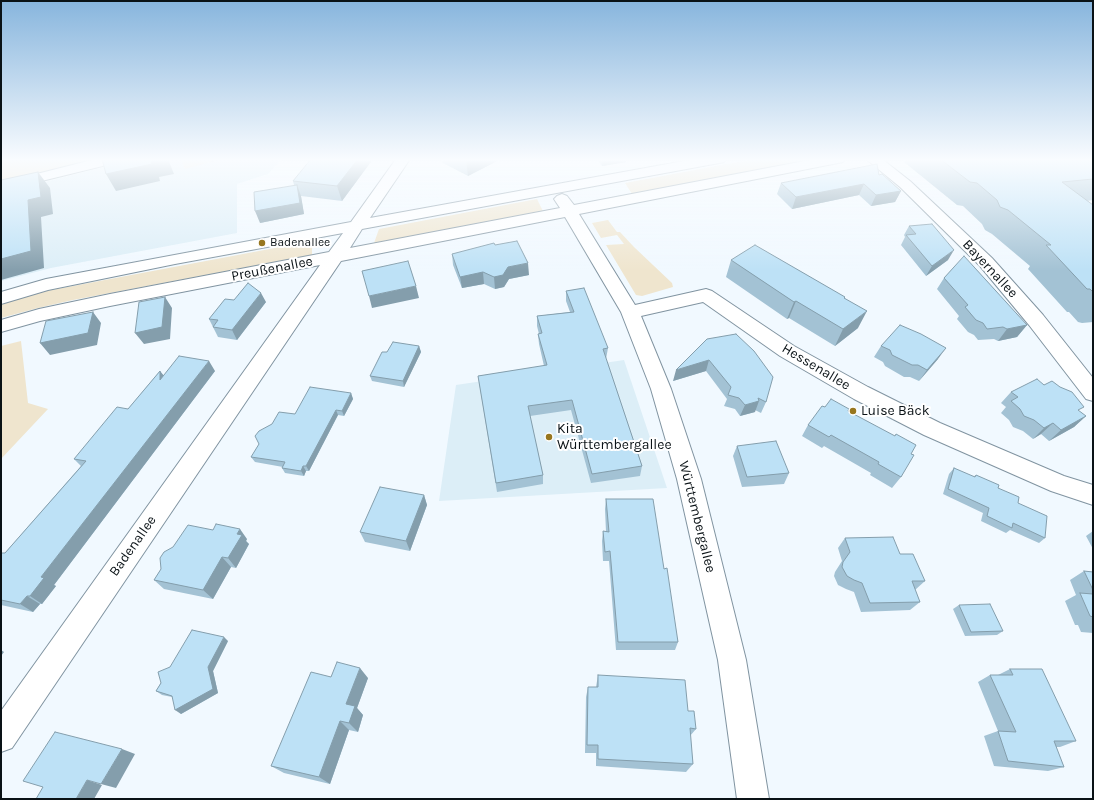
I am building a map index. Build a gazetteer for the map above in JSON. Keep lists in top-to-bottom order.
{
  "streets": {
    "street": [
      "Preußenallee",
      "Bayernallee",
      "Hessenallee",
      "Württembergallee",
      "Badenallee"
    ]
  },
  "crossings": [
    ["Preußenallee", "Württembergallee"],
    ["Preußenallee", "Badenallee"],
    ["Hessenallee", "Württembergallee"]
  ],
  "places": ["Badenallee", "Luise Bäck", "Kita Württembergallee"]
}
